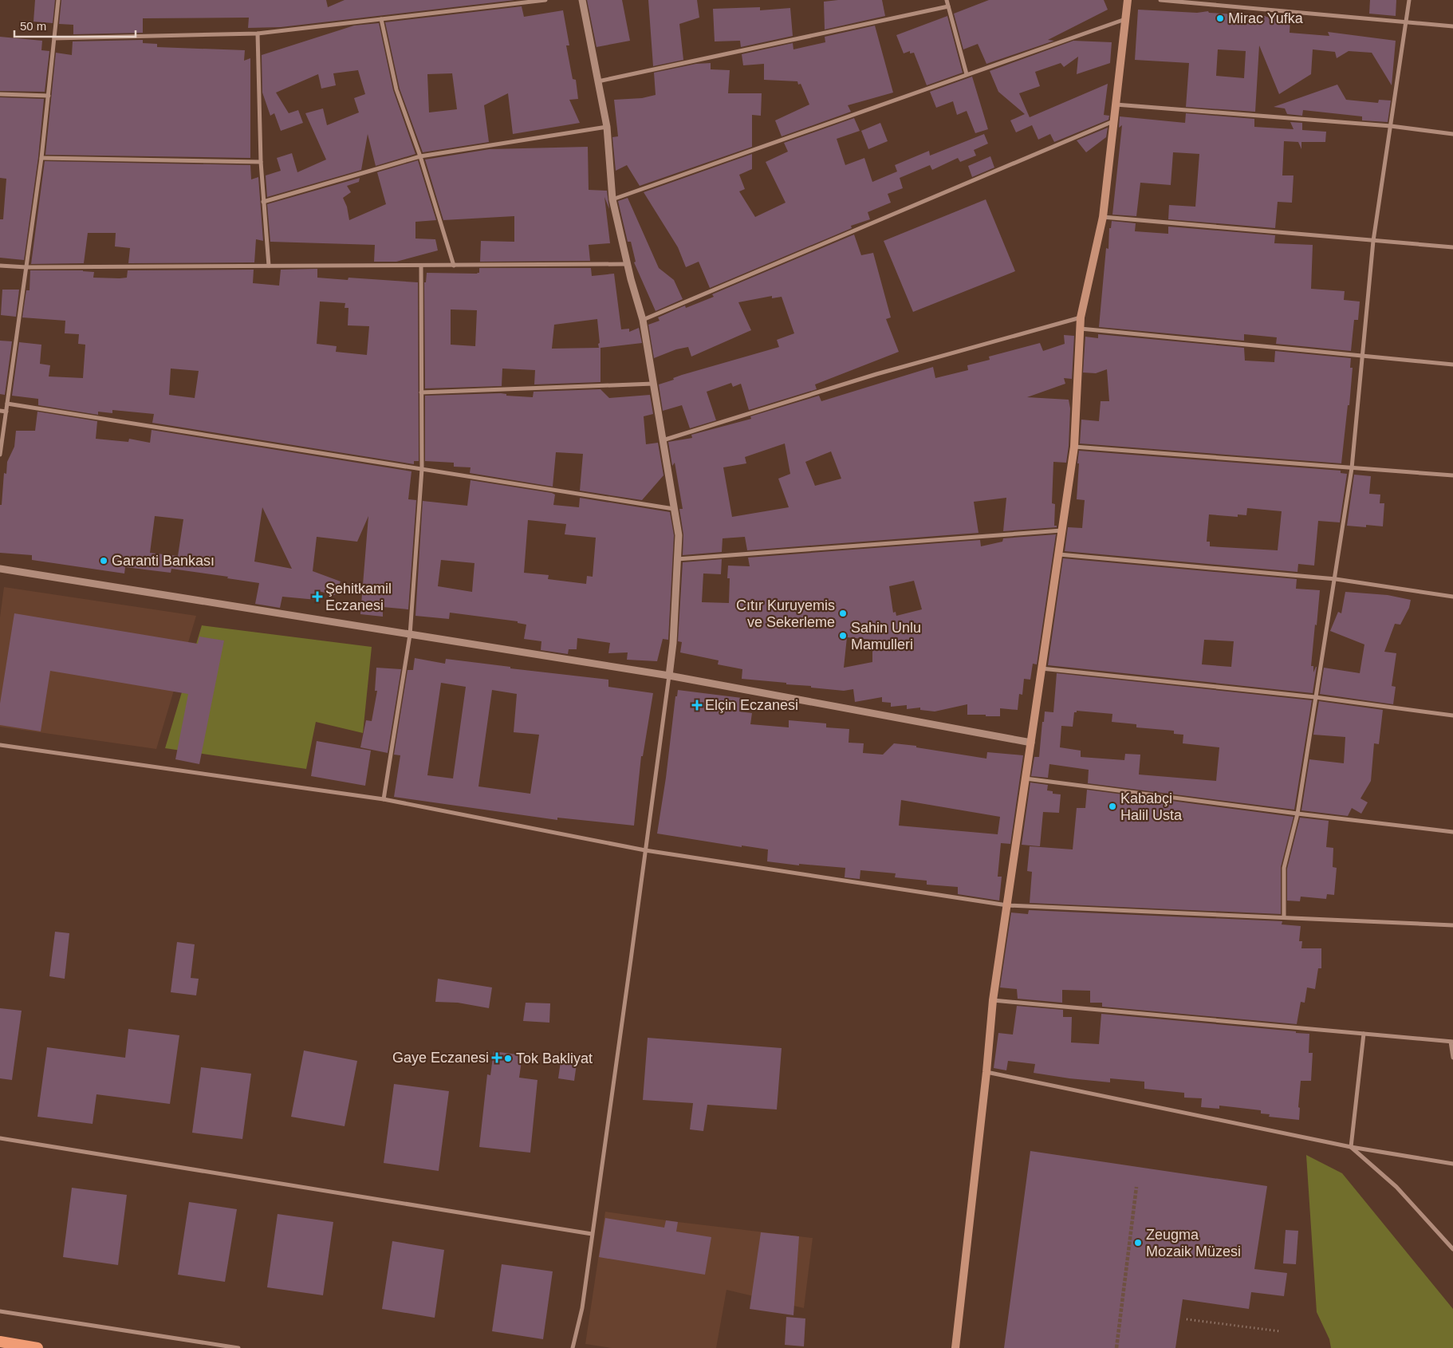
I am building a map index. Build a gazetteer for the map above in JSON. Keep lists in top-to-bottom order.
{
  "places": {
    "other": [
      "Mirac Yufka",
      "Garanti Bankası",
      "Cıtır Kuruyemis ve Sekerleme",
      "Sahin Unlu Mamulleri",
      "Kababçi Halil Usta",
      "Tok Bakliyat",
      "Zeugma Mozaik Müzesi"
    ],
    "health": ["Şehitkamil Eczanesi", "Elçin Eczanesi", "Gaye Eczanesi"]
  },
  "scale_bar": "50 m"
}
